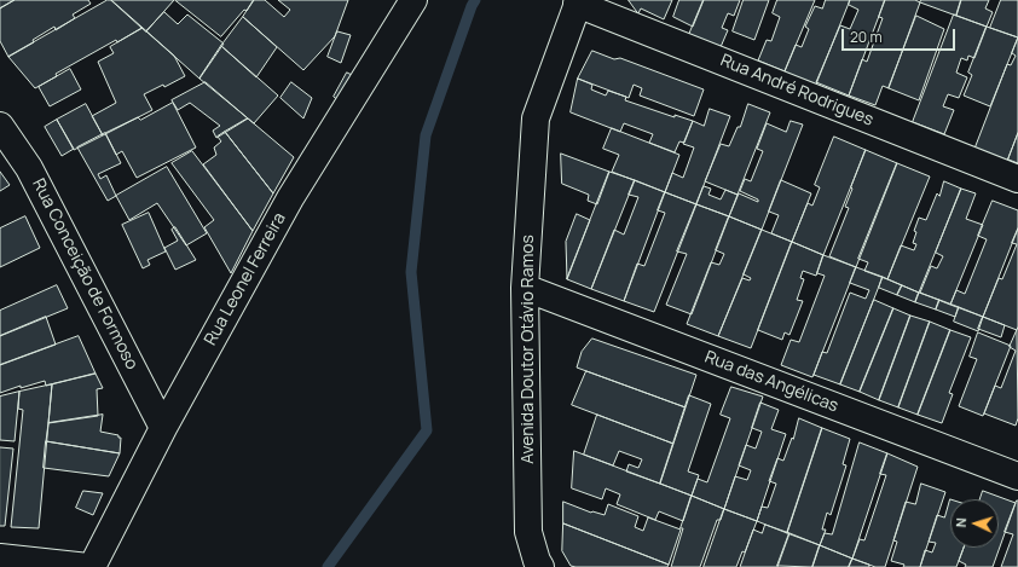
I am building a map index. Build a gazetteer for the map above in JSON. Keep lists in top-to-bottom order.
{
  "streets": {
    "street": [
      "Rua André Rodrigues",
      "Rua Conceição de Formoso",
      "Rua Leonel Ferreira",
      "Avenida Doutor Otávio Ramos",
      "Rua das Angélicas"
    ]
  },
  "crossings": [
    ["Rua André Rodrigues", "Avenida Doutor Otávio Ramos"],
    ["Rua Conceição de Formoso", "Rua Leonel Ferreira"],
    ["Avenida Doutor Otávio Ramos", "Rua das Angélicas"]
  ],
  "scale_bar": "20 m",
  "north": "left"
}
